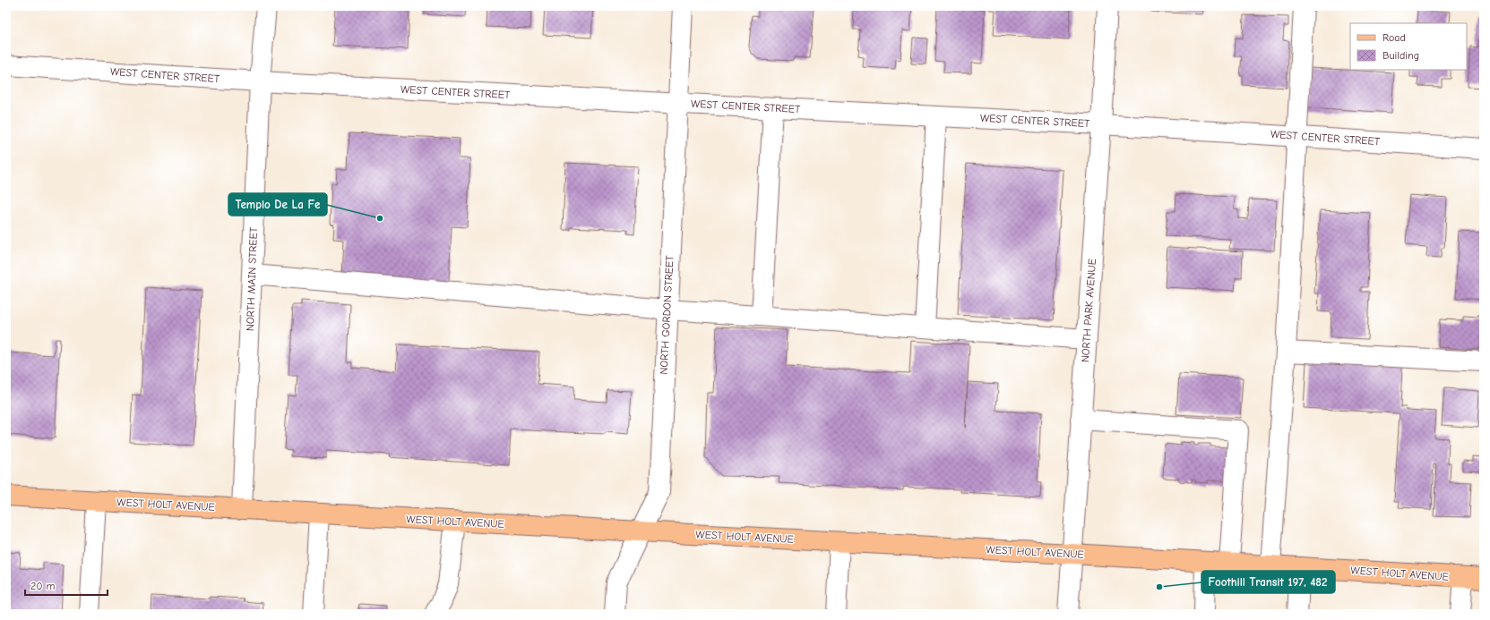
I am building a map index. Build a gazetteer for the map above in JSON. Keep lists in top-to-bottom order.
{
  "streets": {
    "main road": ["WEST HOLT AVENUE"],
    "street": [
      "WEST CENTER STREET",
      "NORTH MAIN STREET",
      "NORTH PARK AVENUE",
      "NORTH GORDON STREET"
    ]
  },
  "crossings": [
    ["WEST CENTER STREET", "NORTH MAIN STREET"],
    ["WEST CENTER STREET", "NORTH PARK AVENUE"],
    ["WEST CENTER STREET", "NORTH GORDON STREET"],
    ["NORTH MAIN STREET", "WEST HOLT AVENUE"],
    ["NORTH PARK AVENUE", "WEST HOLT AVENUE"],
    ["NORTH GORDON STREET", "WEST HOLT AVENUE"]
  ],
  "places": ["Templo De La Fe", "Foothill Transit 197, 482"],
  "legend": ["Road", "Building"],
  "scale_bar": "20 m"
}
